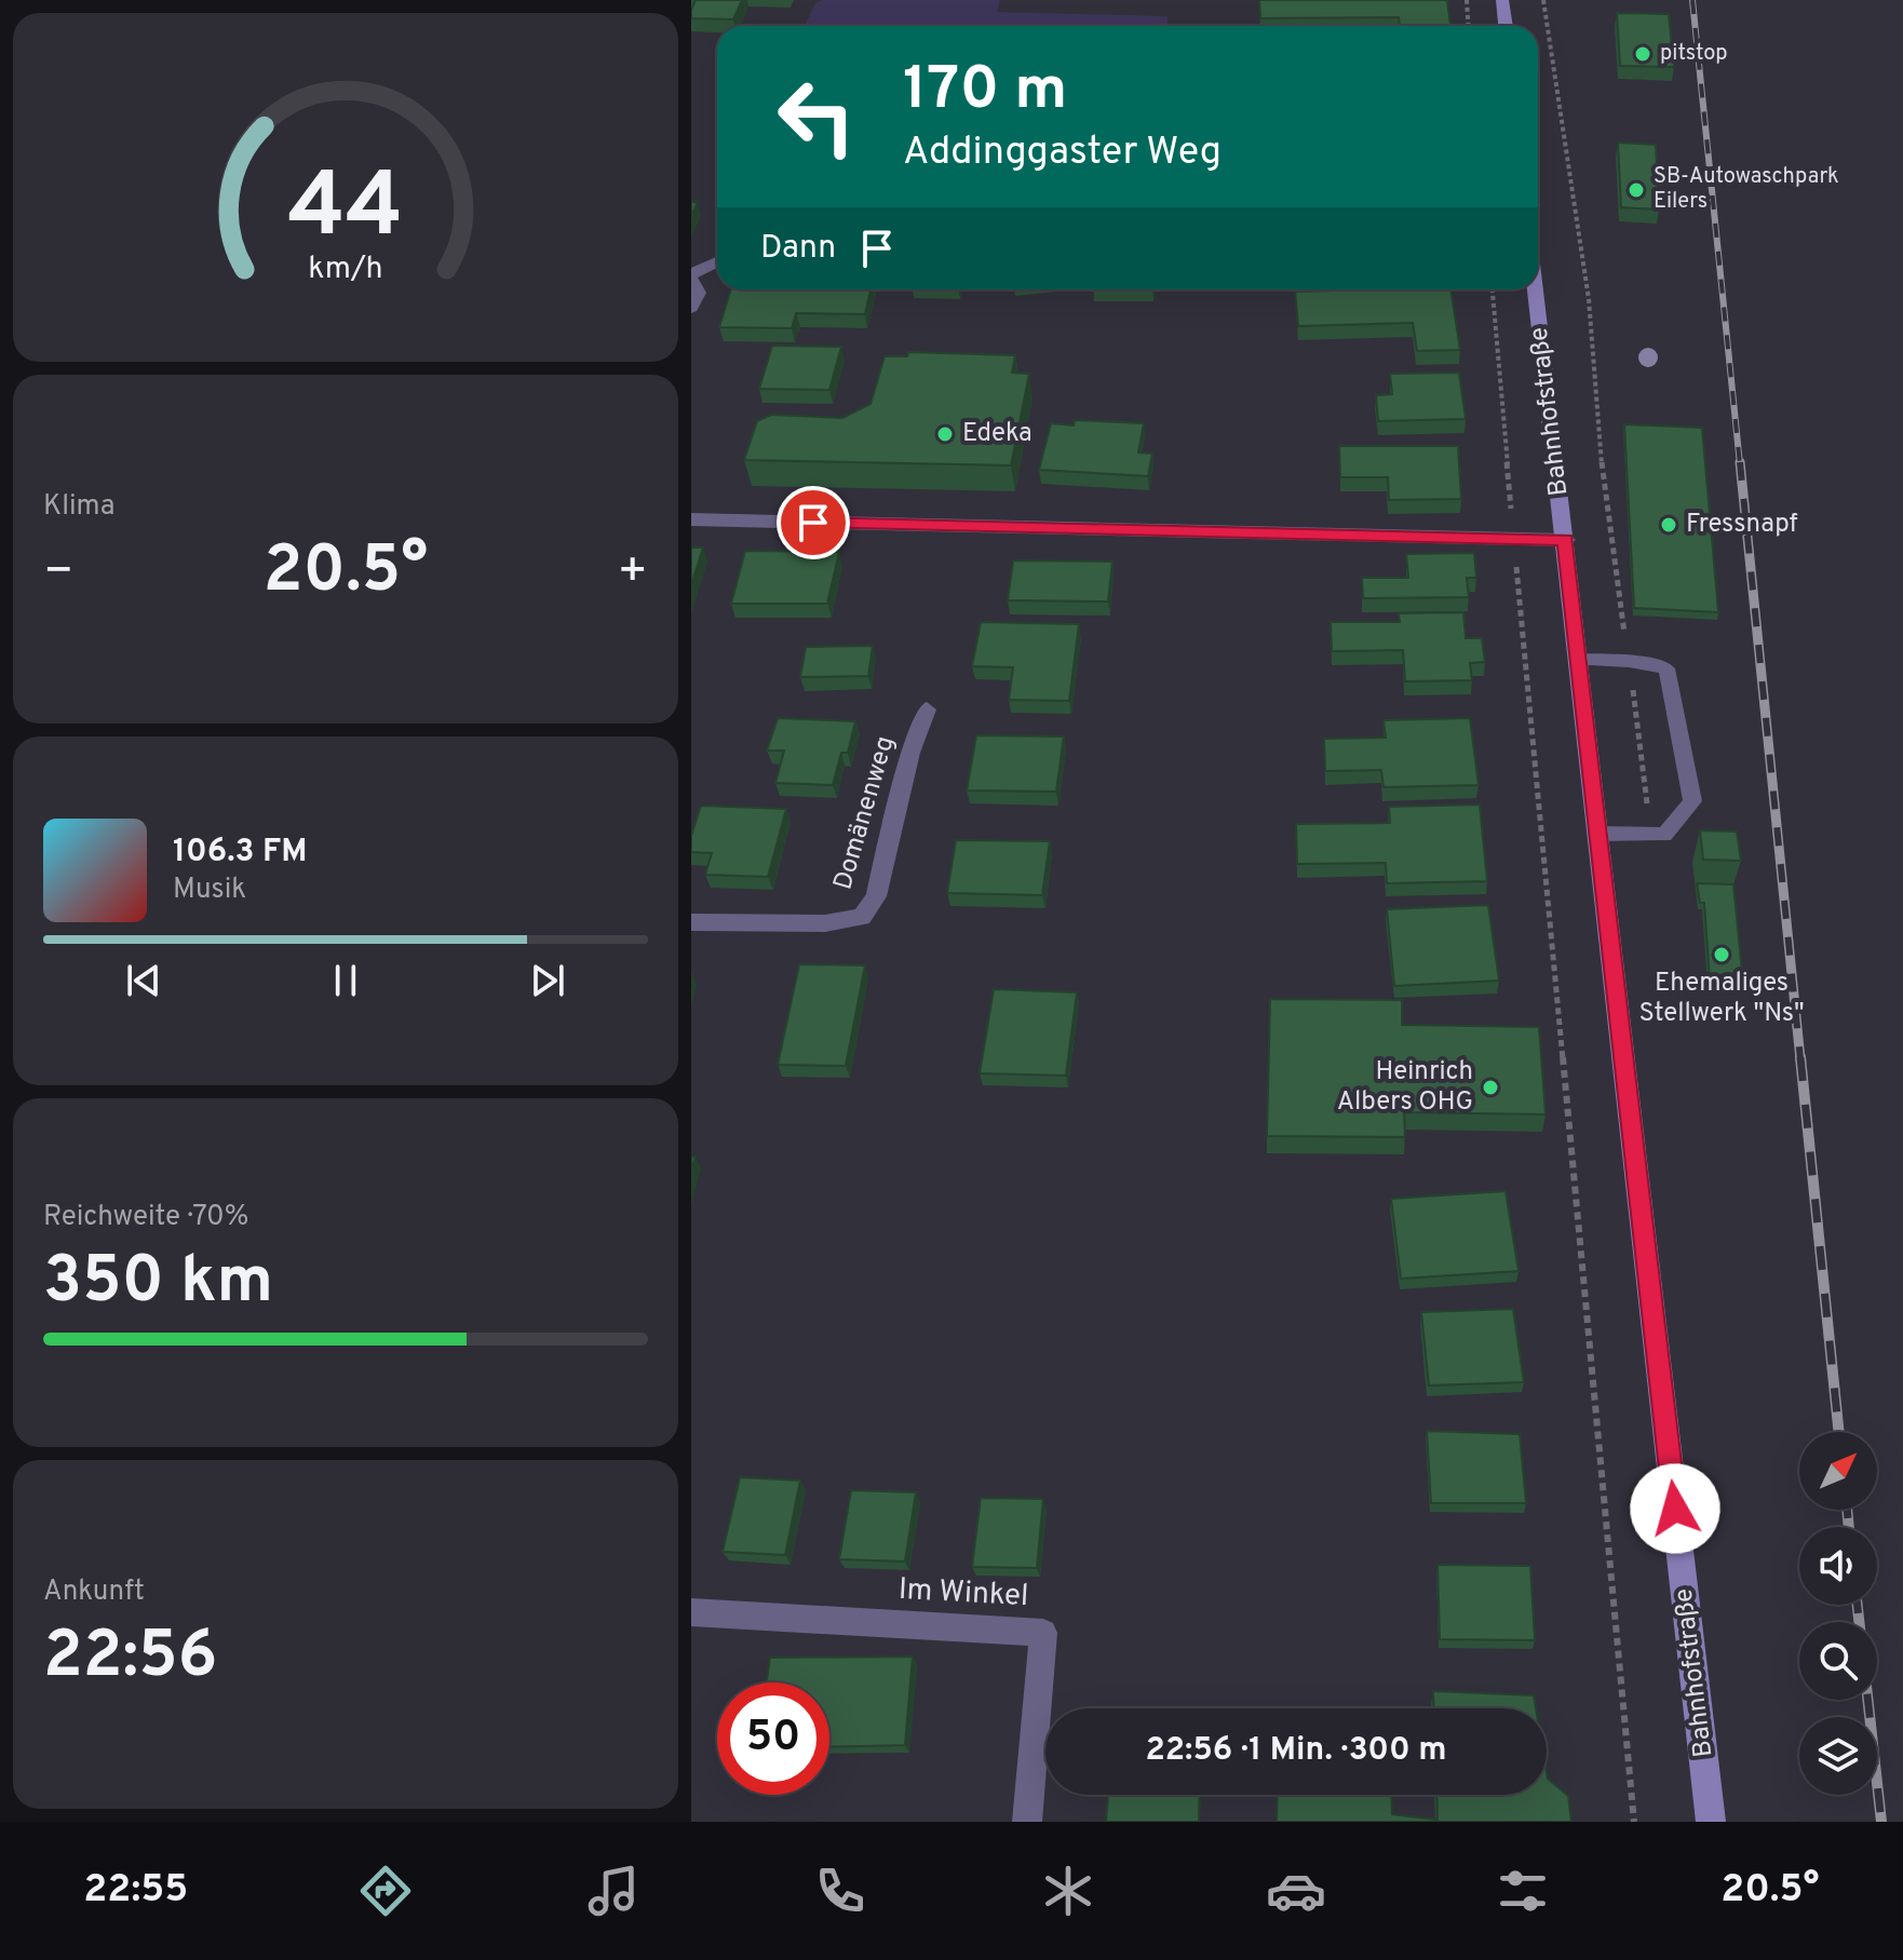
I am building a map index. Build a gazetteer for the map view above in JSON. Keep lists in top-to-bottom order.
{
  "streets": {
    "main road": ["Bahnhofstraße"],
    "street": ["Domänenweg", "Im Winkel"]
  },
  "places": [
    "pitstop",
    "SB-Autowaschpark Eilers",
    "Edeka",
    "Fressnapf",
    "Ehemaliges Stellwerk \"Ns\"",
    "Heinrich Albers OHG"
  ],
  "north": "top right",
  "page": {
    "turn": ["170 m", "Addinggaster Weg"],
    "then": "Dann",
    "tile": [
      "Klima",
      ["Reichweite · 70%", "350 km"],
      ["Ankunft", "22:56"]
    ],
    "heat": ["−", "20.5°", "+"],
    "song": ["106.3 FM", "Musik"],
    "limit": "50",
    "trip": "22:56 · 1 Min. · 300 m",
    "tabs": ["22:55", "20.5°"],
    "gauge": ["44", "km/h"]
  }
}
